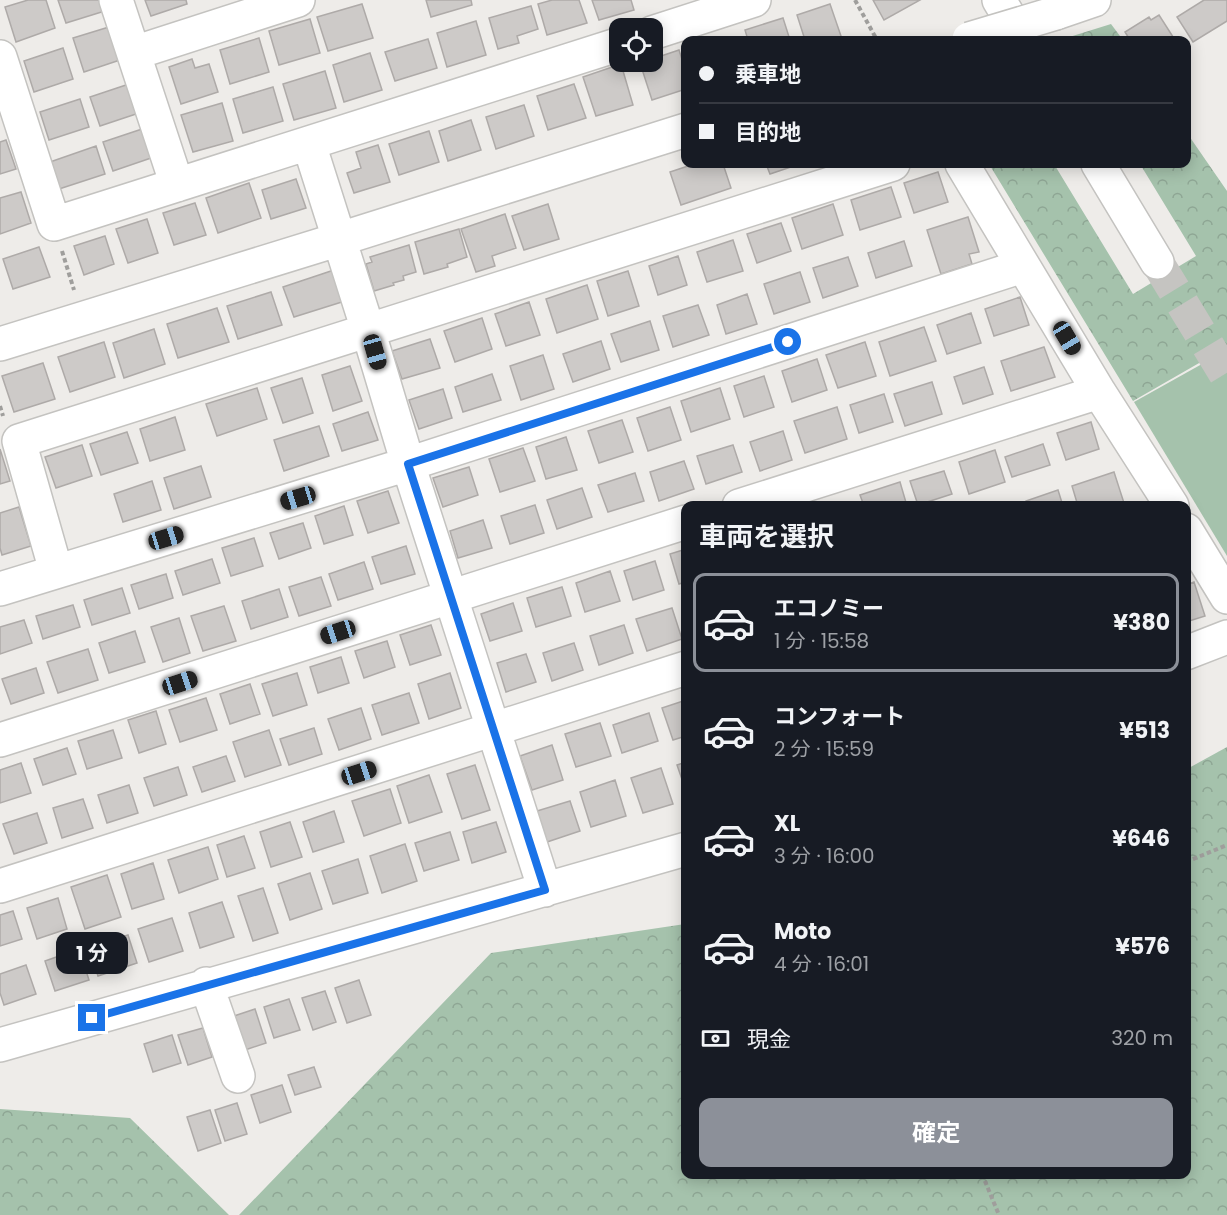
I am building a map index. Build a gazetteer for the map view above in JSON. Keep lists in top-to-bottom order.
{
  "page": {
    "banner": ["乗車地", "目的地"],
    "heading": "車両を選択",
    "list": [
      {
        "name": "エコノミー",
        "note": "1 分 · 15:58",
        "value": "¥380"
      },
      {
        "name": "コンフォート",
        "note": "2 分 · 15:59",
        "value": "¥513"
      },
      {
        "name": "XL",
        "note": "3 分 · 16:00",
        "value": "¥646"
      },
      {
        "name": "Moto",
        "note": "4 分 · 16:01",
        "value": "¥576"
      }
    ],
    "bubble": "1 分",
    "pay": ["現金", "320 m"],
    "buttons": "確定"
  }
}
